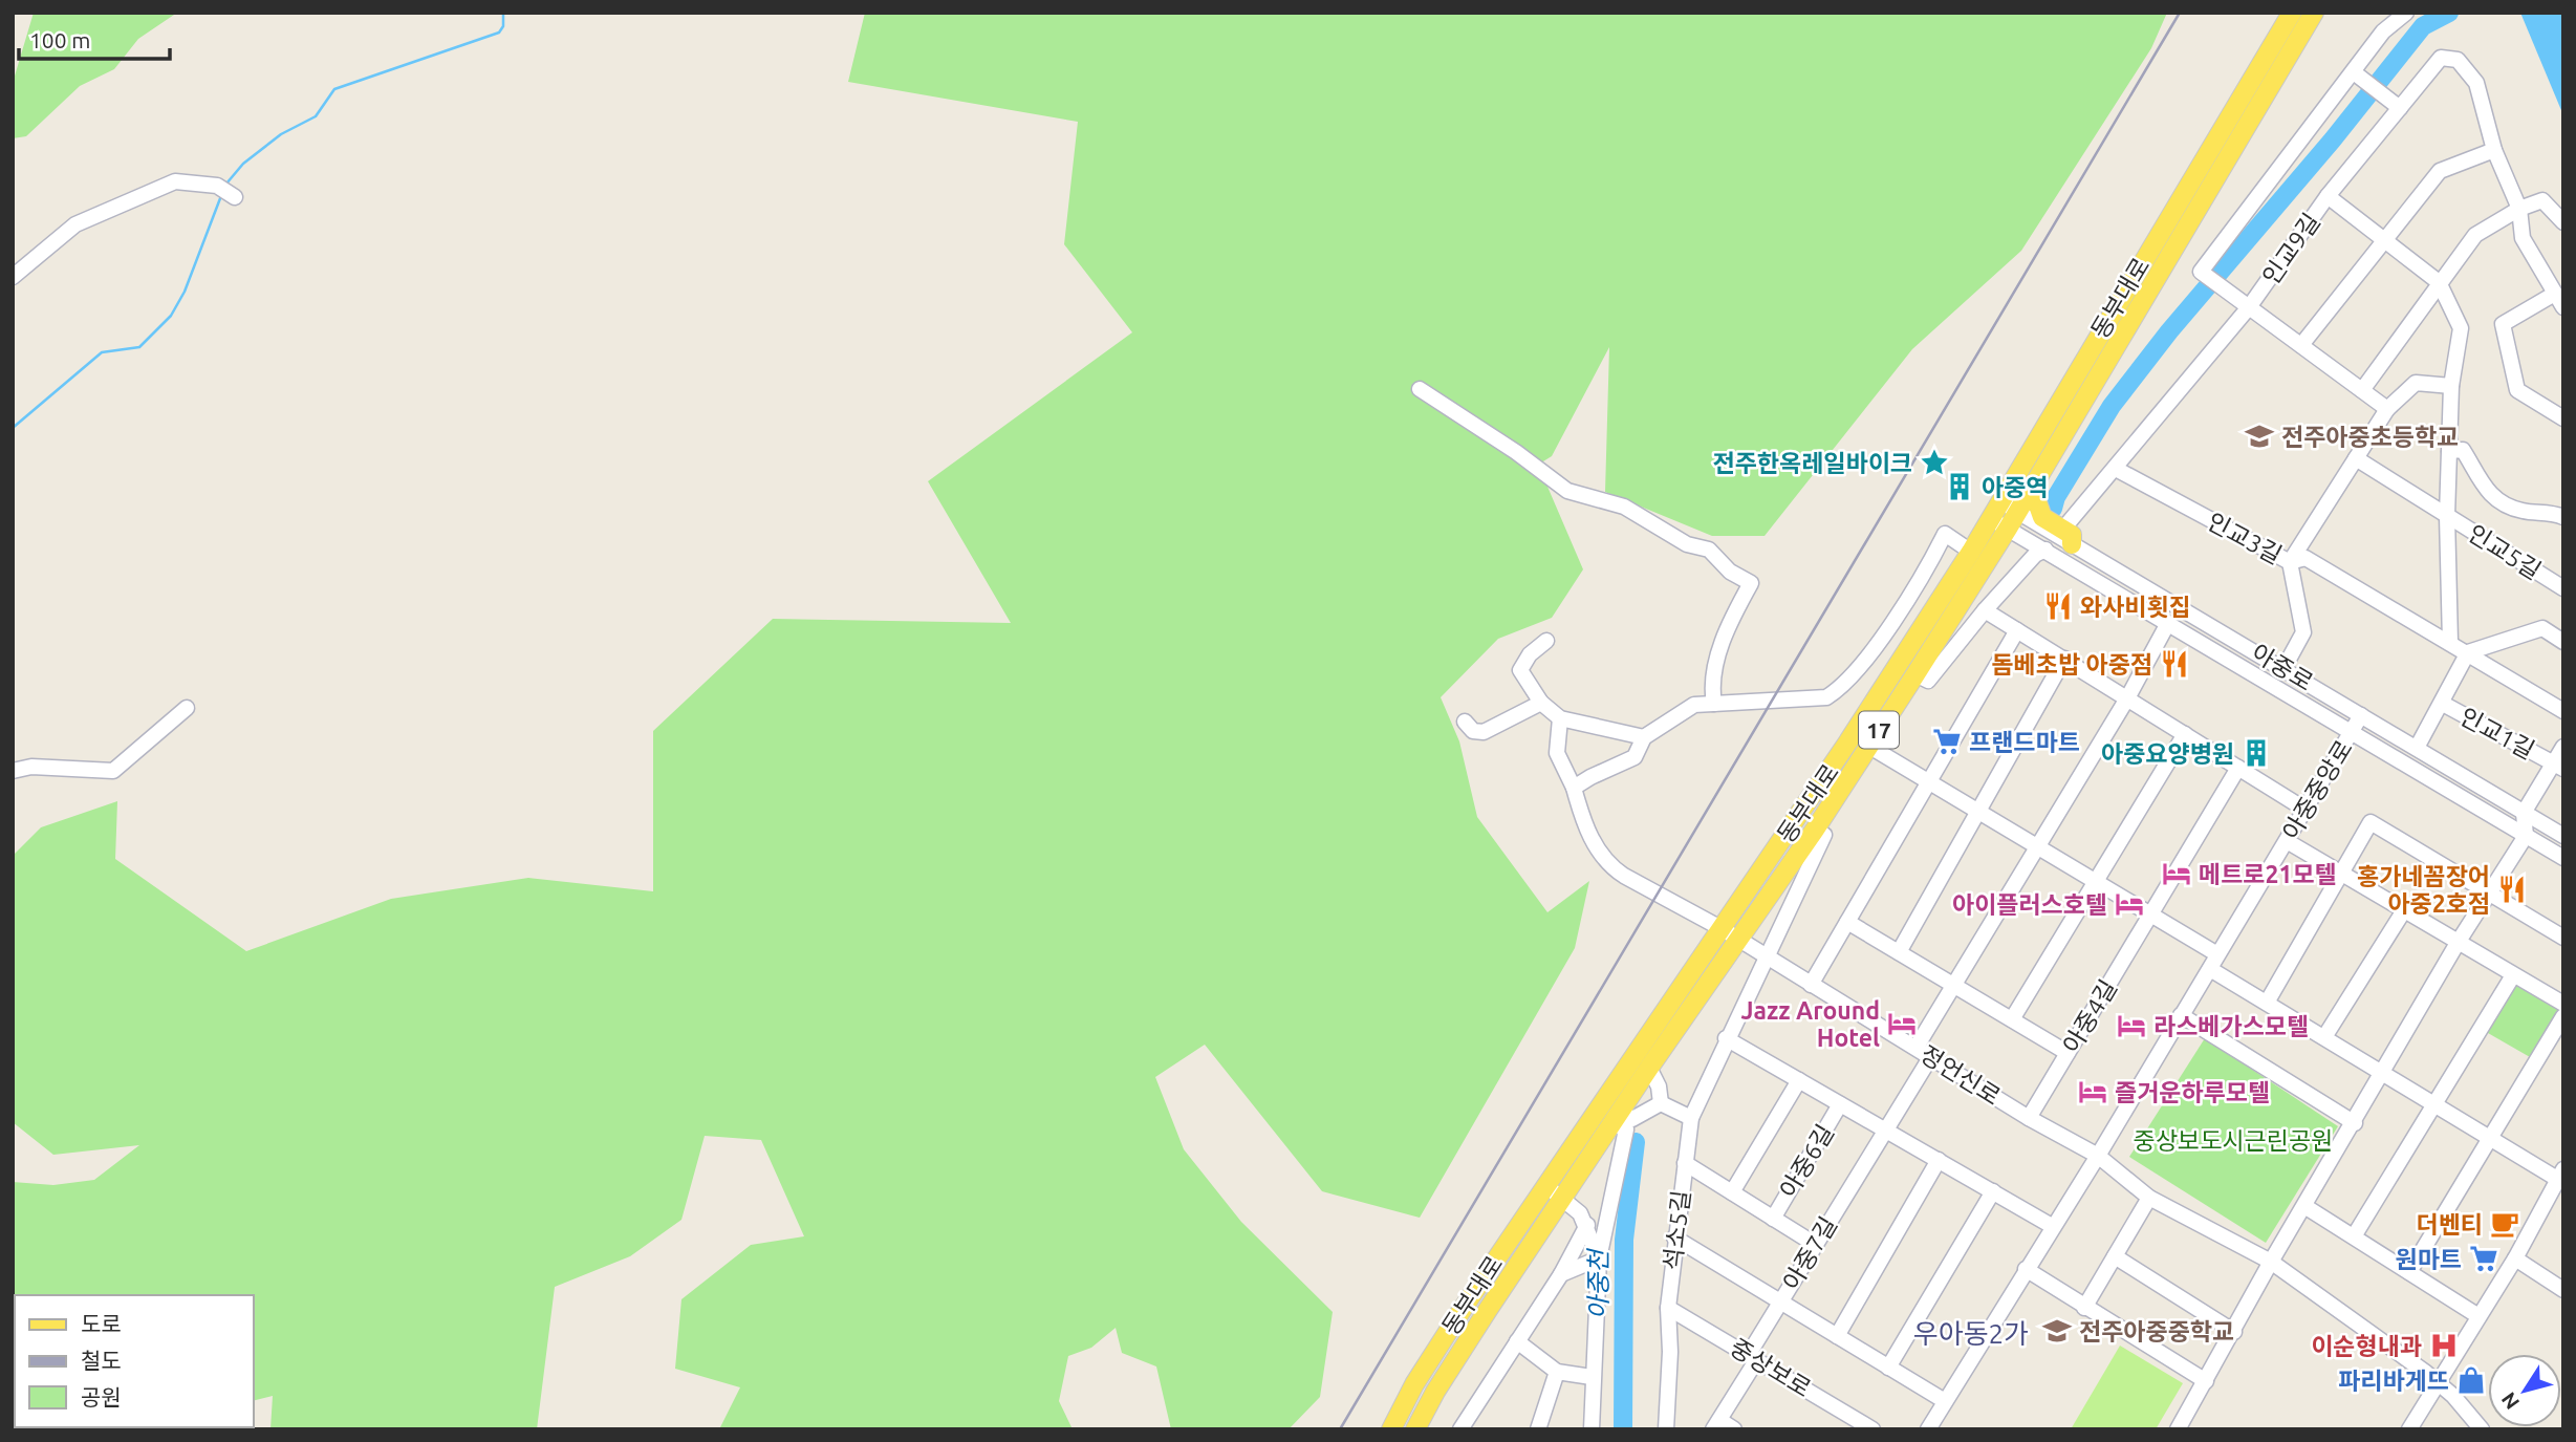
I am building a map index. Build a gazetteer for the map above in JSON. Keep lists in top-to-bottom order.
{
  "streets": {
    "main road": ["동부대로", "17"],
    "street": [
      "인교9길",
      "인교3길",
      "인교5길",
      "아중로",
      "인교1길",
      "아중중앙로",
      "아중4길",
      "정언신로",
      "아중6길",
      "석소5길",
      "아중7길",
      "중상보로"
    ]
  },
  "crossings": [
    ["인교9길", "인교3길"],
    ["인교9길", "아중로"],
    ["동부대로", "아중로"],
    ["동부대로", "정언신로"],
    ["동부대로", "석소5길"],
    ["인교3길", "인교5길"],
    ["아중로", "아중중앙로"],
    ["아중중앙로", "정언신로"],
    ["아중중앙로", "아중6길"],
    ["아중중앙로", "아중7길"],
    ["아중4길", "정언신로"],
    ["정언신로", "석소5길"],
    ["아중6길", "석소5길"],
    ["아중6길", "아중7길"],
    ["석소5길", "아중7길"],
    ["석소5길", "중상보로"],
    ["아중7길", "중상보로"]
  ],
  "districts": ["우아동2가"],
  "water": ["아중천"],
  "parks": ["중상보도시근린공원"],
  "places": {
    "school or university": ["전주아중초등학교", "전주아중중학교"],
    "place": ["전주한옥레일바이크"],
    "building": ["아중역", "아중요양병원"],
    "restaurant": ["와사비횟집", "돔베초밥 아중점", "홍가네꼼장어 아중2호점"],
    "supermarket": ["프랜드마트", "원마트"],
    "hotel": [
      "메트로21모텔",
      "아이플러스호텔",
      "Jazz Around Hotel",
      "라스베가스모텔",
      "즐거운하루모텔"
    ],
    "cafe": ["더벤티"],
    "hospital": ["이순형내과"],
    "shop": ["파리바게뜨"]
  },
  "legend": ["도로", "철도", "공원"],
  "scale_bar": "100 m",
  "north": "bottom left"
}
